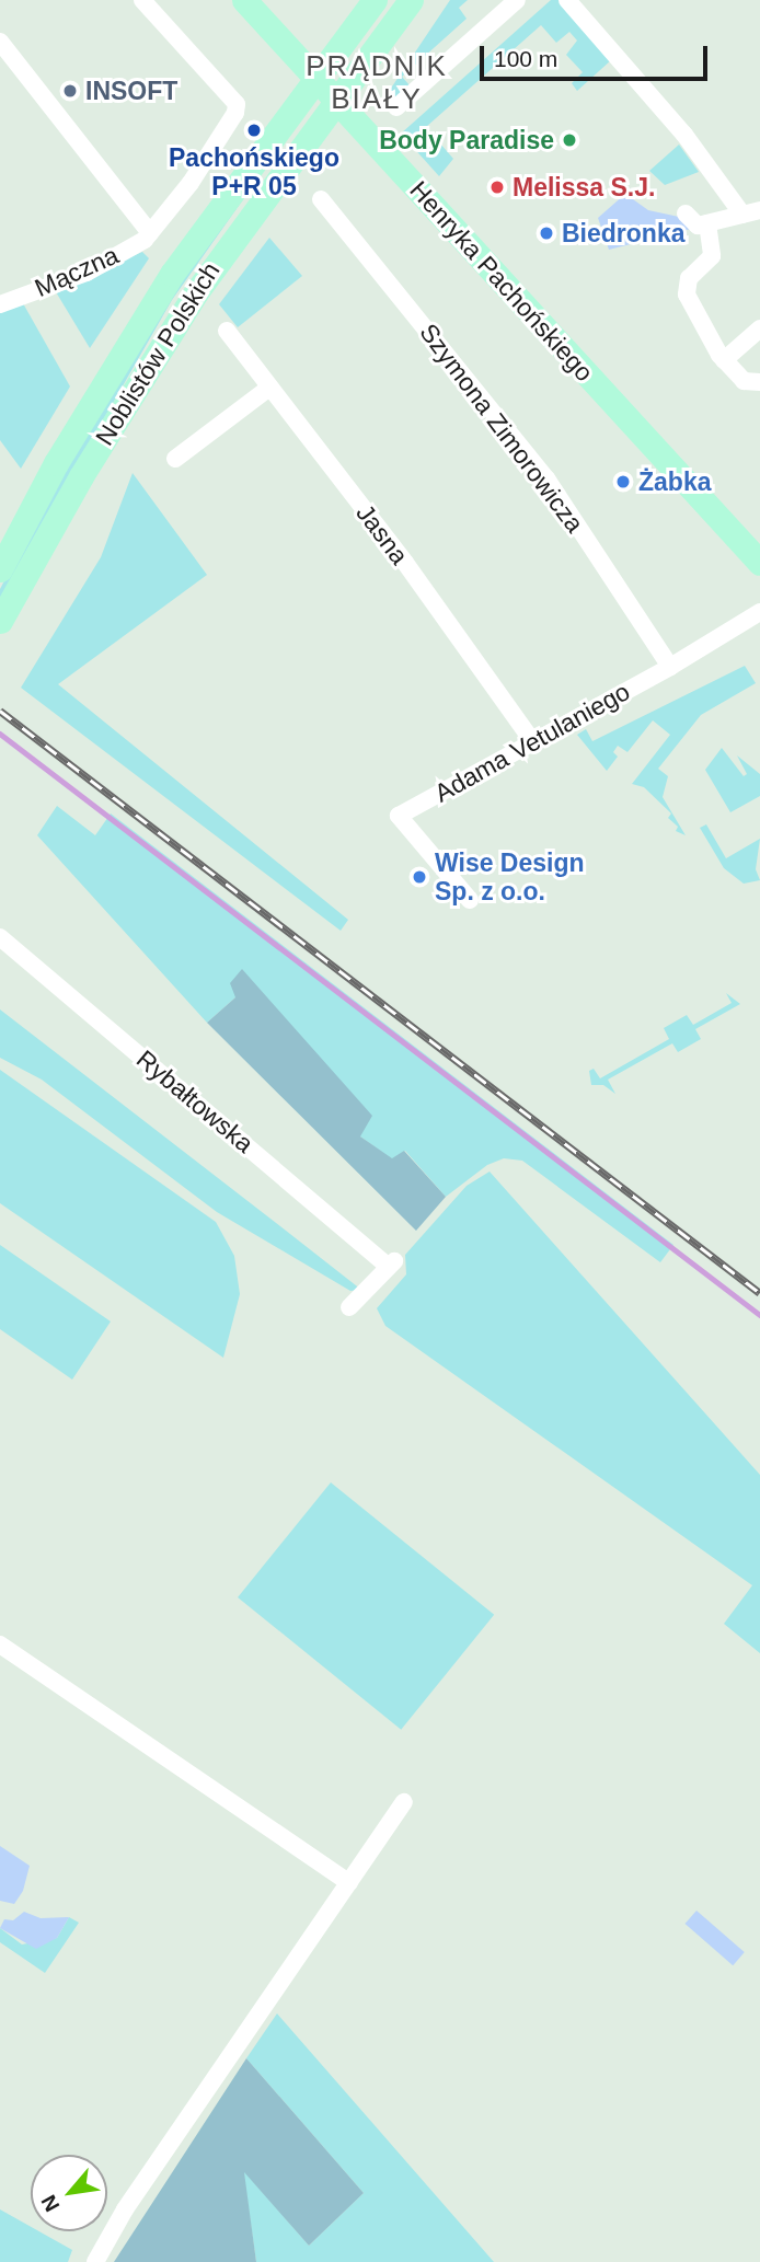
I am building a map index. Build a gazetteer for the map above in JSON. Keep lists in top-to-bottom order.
{
  "streets": {
    "main road": ["Henryka Pachońskiego", "Noblistów Polskich"],
    "street": [
      "Mączna",
      "Szymona Zimorowicza",
      "Jasna",
      "Adama Vetulaniego",
      "Rybałtowska"
    ]
  },
  "crossings": [
    ["Henryka Pachońskiego", "Noblistów Polskich"],
    ["Szymona Zimorowicza", "Adama Vetulaniego"],
    ["Jasna", "Adama Vetulaniego"]
  ],
  "districts": ["PRĄDNIK BIAŁY"],
  "places": [
    "INSOFT",
    "Pachońskiego P+R 05",
    "Body Paradise",
    "Melissa S.J.",
    "Biedronka",
    "Żabka",
    "Wise Design Sp. z o.o."
  ],
  "scale_bar": "100 m",
  "north": "bottom left"
}
